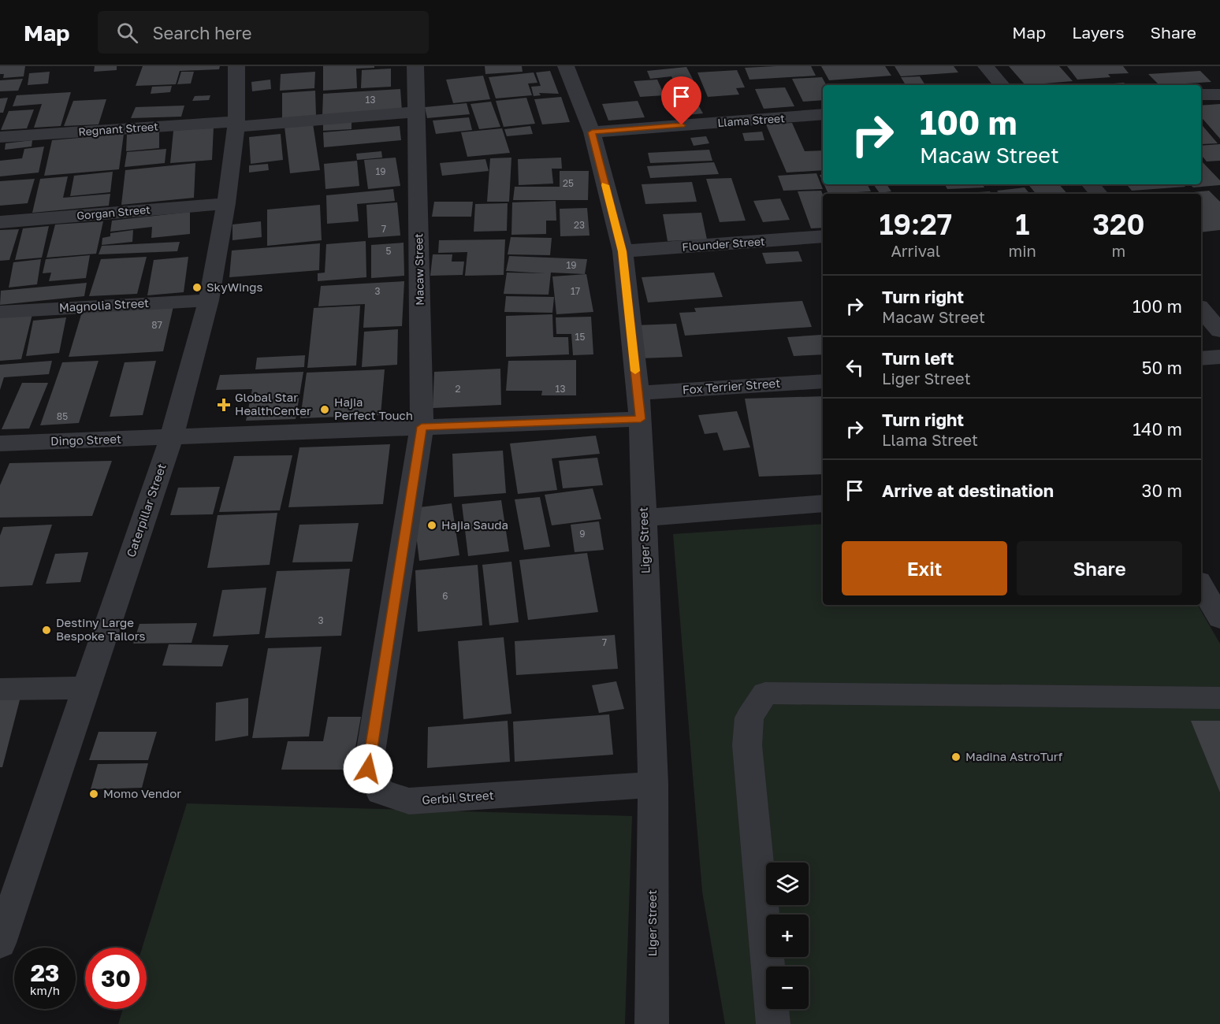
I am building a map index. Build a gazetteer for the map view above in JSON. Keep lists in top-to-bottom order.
{
  "streets": {
    "street": [
      "Llama Street",
      "Regnant Street",
      "Gorgan Street",
      "Flounder Street",
      "Macaw Street",
      "Magnolia Street",
      "Fox Terrier Street",
      "Dingo Street",
      "Caterpillar Street",
      "Liger Street",
      "Gerbil Street"
    ]
  },
  "crossings": [
    ["Llama Street", "Liger Street"],
    ["Regnant Street", "Caterpillar Street"],
    ["Gorgan Street", "Caterpillar Street"],
    ["Flounder Street", "Liger Street"],
    ["Macaw Street", "Gerbil Street"],
    ["Magnolia Street", "Caterpillar Street"],
    ["Fox Terrier Street", "Liger Street"],
    ["Dingo Street", "Caterpillar Street"],
    ["Liger Street", "Gerbil Street"]
  ],
  "places": {
    "other": [
      "SkyWings",
      "Hajia Perfect Touch",
      "Hajia Sauda",
      "Destiny Large Bespoke Tailors",
      "Madina AstroTurf",
      "Momo Vendor"
    ],
    "health": ["Global Star HealthCenter"]
  },
  "house_numbers": [
    "13",
    "19",
    "25",
    "23",
    "7",
    "5",
    "19",
    "3",
    "17",
    "87",
    "15",
    "2",
    "13",
    "85",
    "9",
    "6",
    "3",
    "7"
  ],
  "page": {
    "header": "Map",
    "search": "Search here",
    "nav": ["Map", "Layers", "Share"],
    "turn": ["100 m", "Macaw Street"],
    "eta": [
      "19:27",
      "Arrival",
      "1",
      "min",
      "320",
      "m"
    ],
    "list": [
      {
        "name": "Turn right",
        "note": "Macaw Street",
        "value": "100 m"
      },
      {
        "name": "Turn left",
        "note": "Liger Street",
        "value": "50 m"
      },
      {
        "name": "Turn right",
        "note": "Llama Street",
        "value": "140 m"
      },
      {
        "name": "Arrive at destination",
        "value": "30 m"
      }
    ],
    "buttons": ["Exit", "Share"],
    "map_buttons": ["+", "−"],
    "speed": "23 km/h",
    "limit": "30"
  }
}
